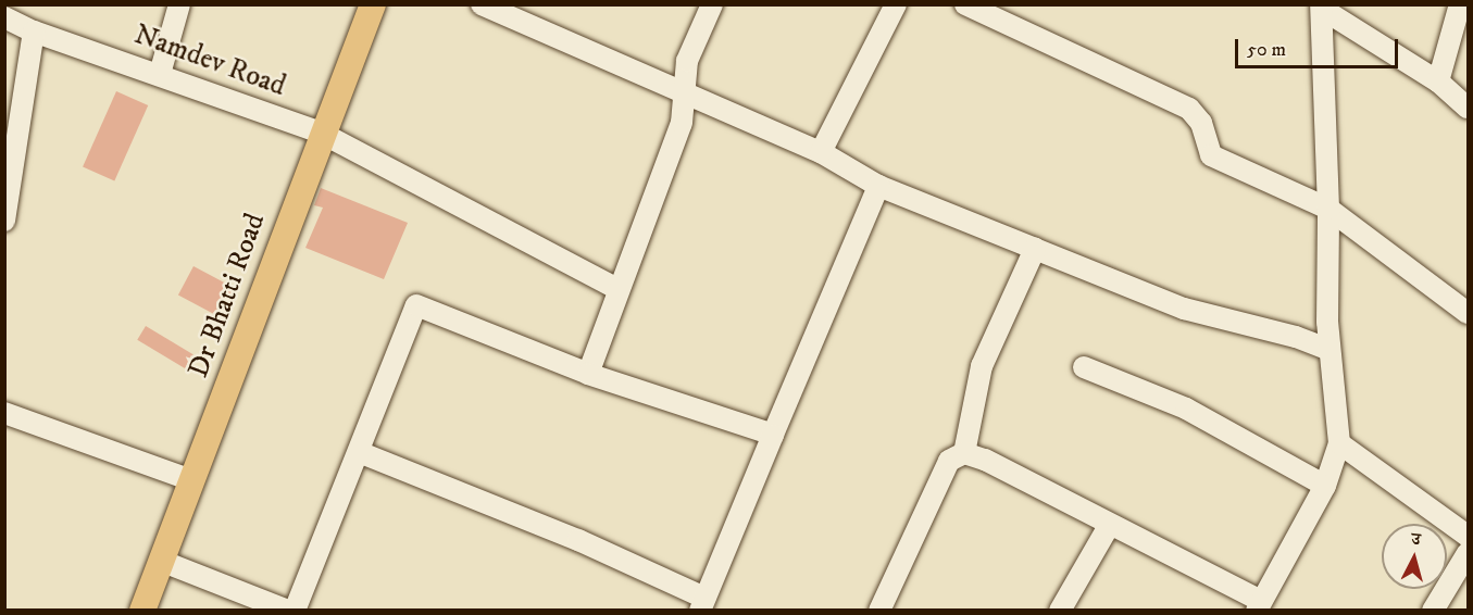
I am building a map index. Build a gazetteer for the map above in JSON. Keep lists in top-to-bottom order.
{
  "streets": {
    "main road": ["Dr Bhatti Road"],
    "street": ["Namdev Road"]
  },
  "crossings": [
    ["Namdev Road", "Dr Bhatti Road"]
  ],
  "scale_bar": "50 m",
  "north": "top"
}
